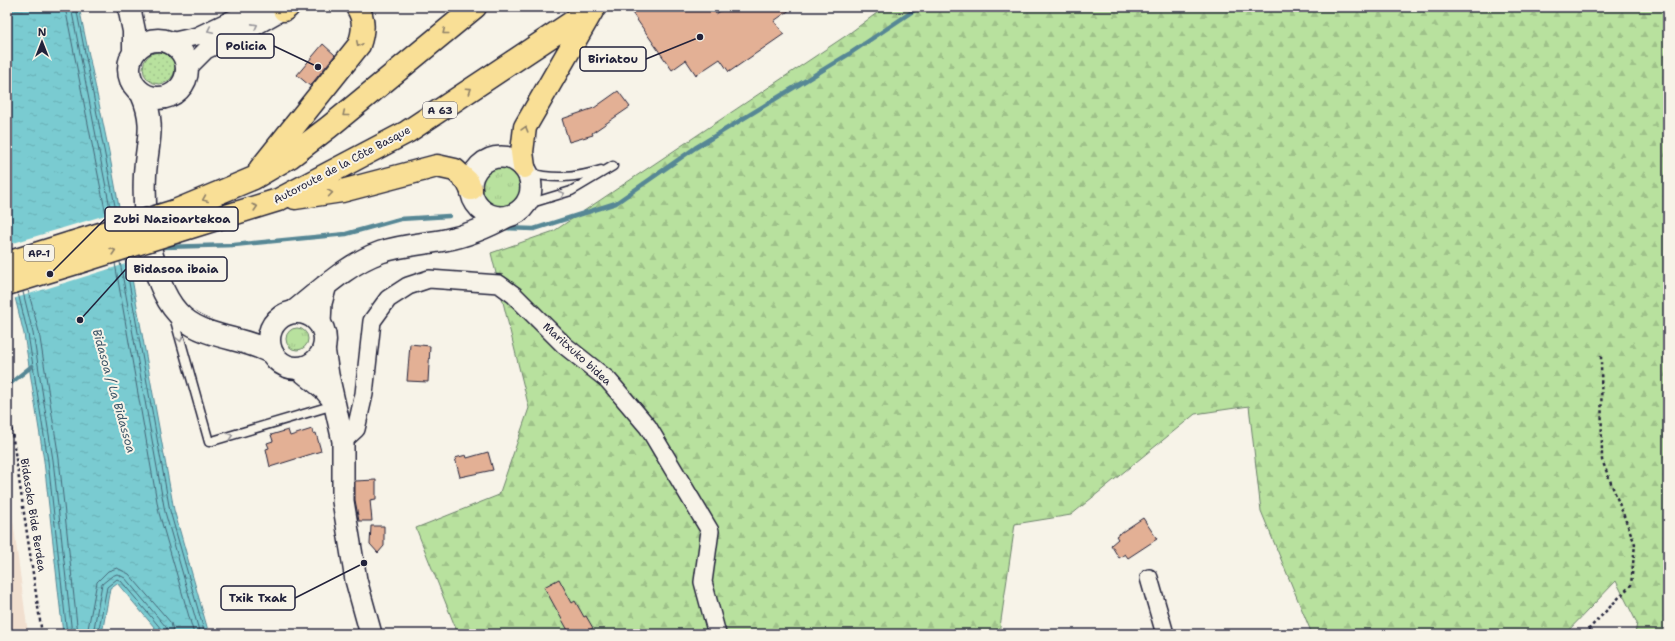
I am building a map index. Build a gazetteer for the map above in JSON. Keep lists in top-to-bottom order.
{
  "streets": {
    "highway": ["A 63", "Autoroute de la Côte Basque", "AP-1"],
    "street": ["Maritxuko bidea"],
    "path": ["Bidasoko Bide Berdea"]
  },
  "crossings": [
    ["A 63", "Autoroute de la Côte Basque"],
    ["A 63", "AP-1"]
  ],
  "water": ["Bidasoa / La Bidassoa"],
  "places": [
    "Biriatou",
    "Policia",
    "Zubi Nazioartekoa",
    "Bidasoa ibaia",
    "Txik Txak"
  ],
  "north": "top"
}
